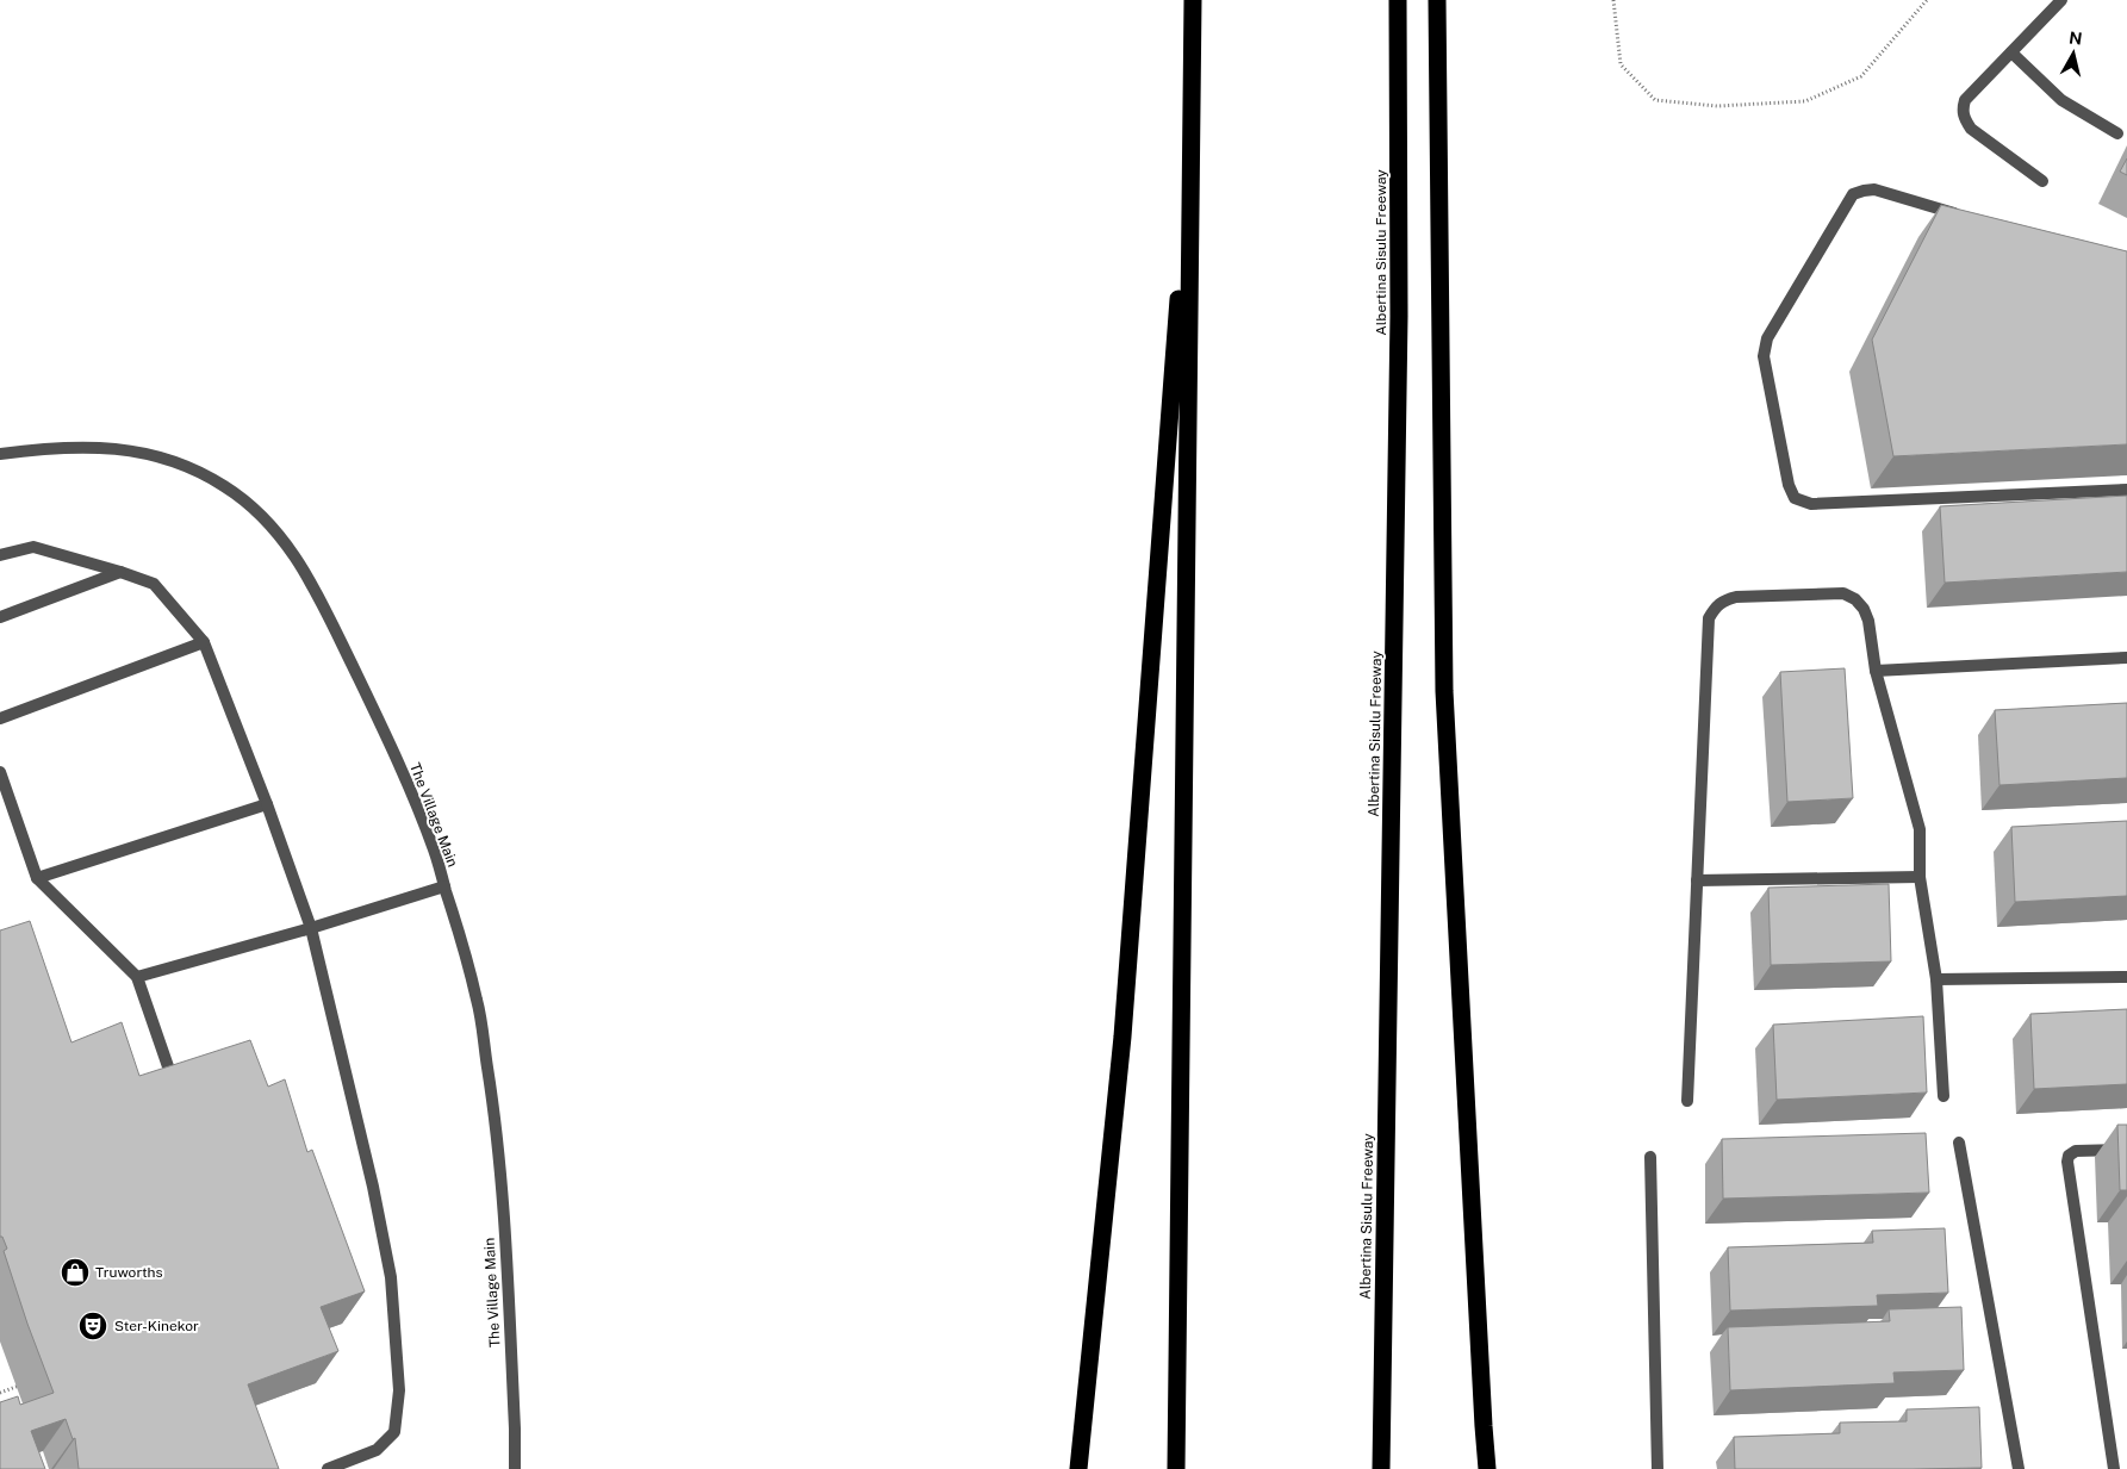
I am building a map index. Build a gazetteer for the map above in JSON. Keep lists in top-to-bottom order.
{
  "streets": {
    "highway": ["Albertina Sisulu Freeway"],
    "lane": ["The Village Main"]
  },
  "places": {
    "shop": ["Truworths"],
    "theatre": ["Ster-Kinekor"]
  },
  "north": "top"
}
